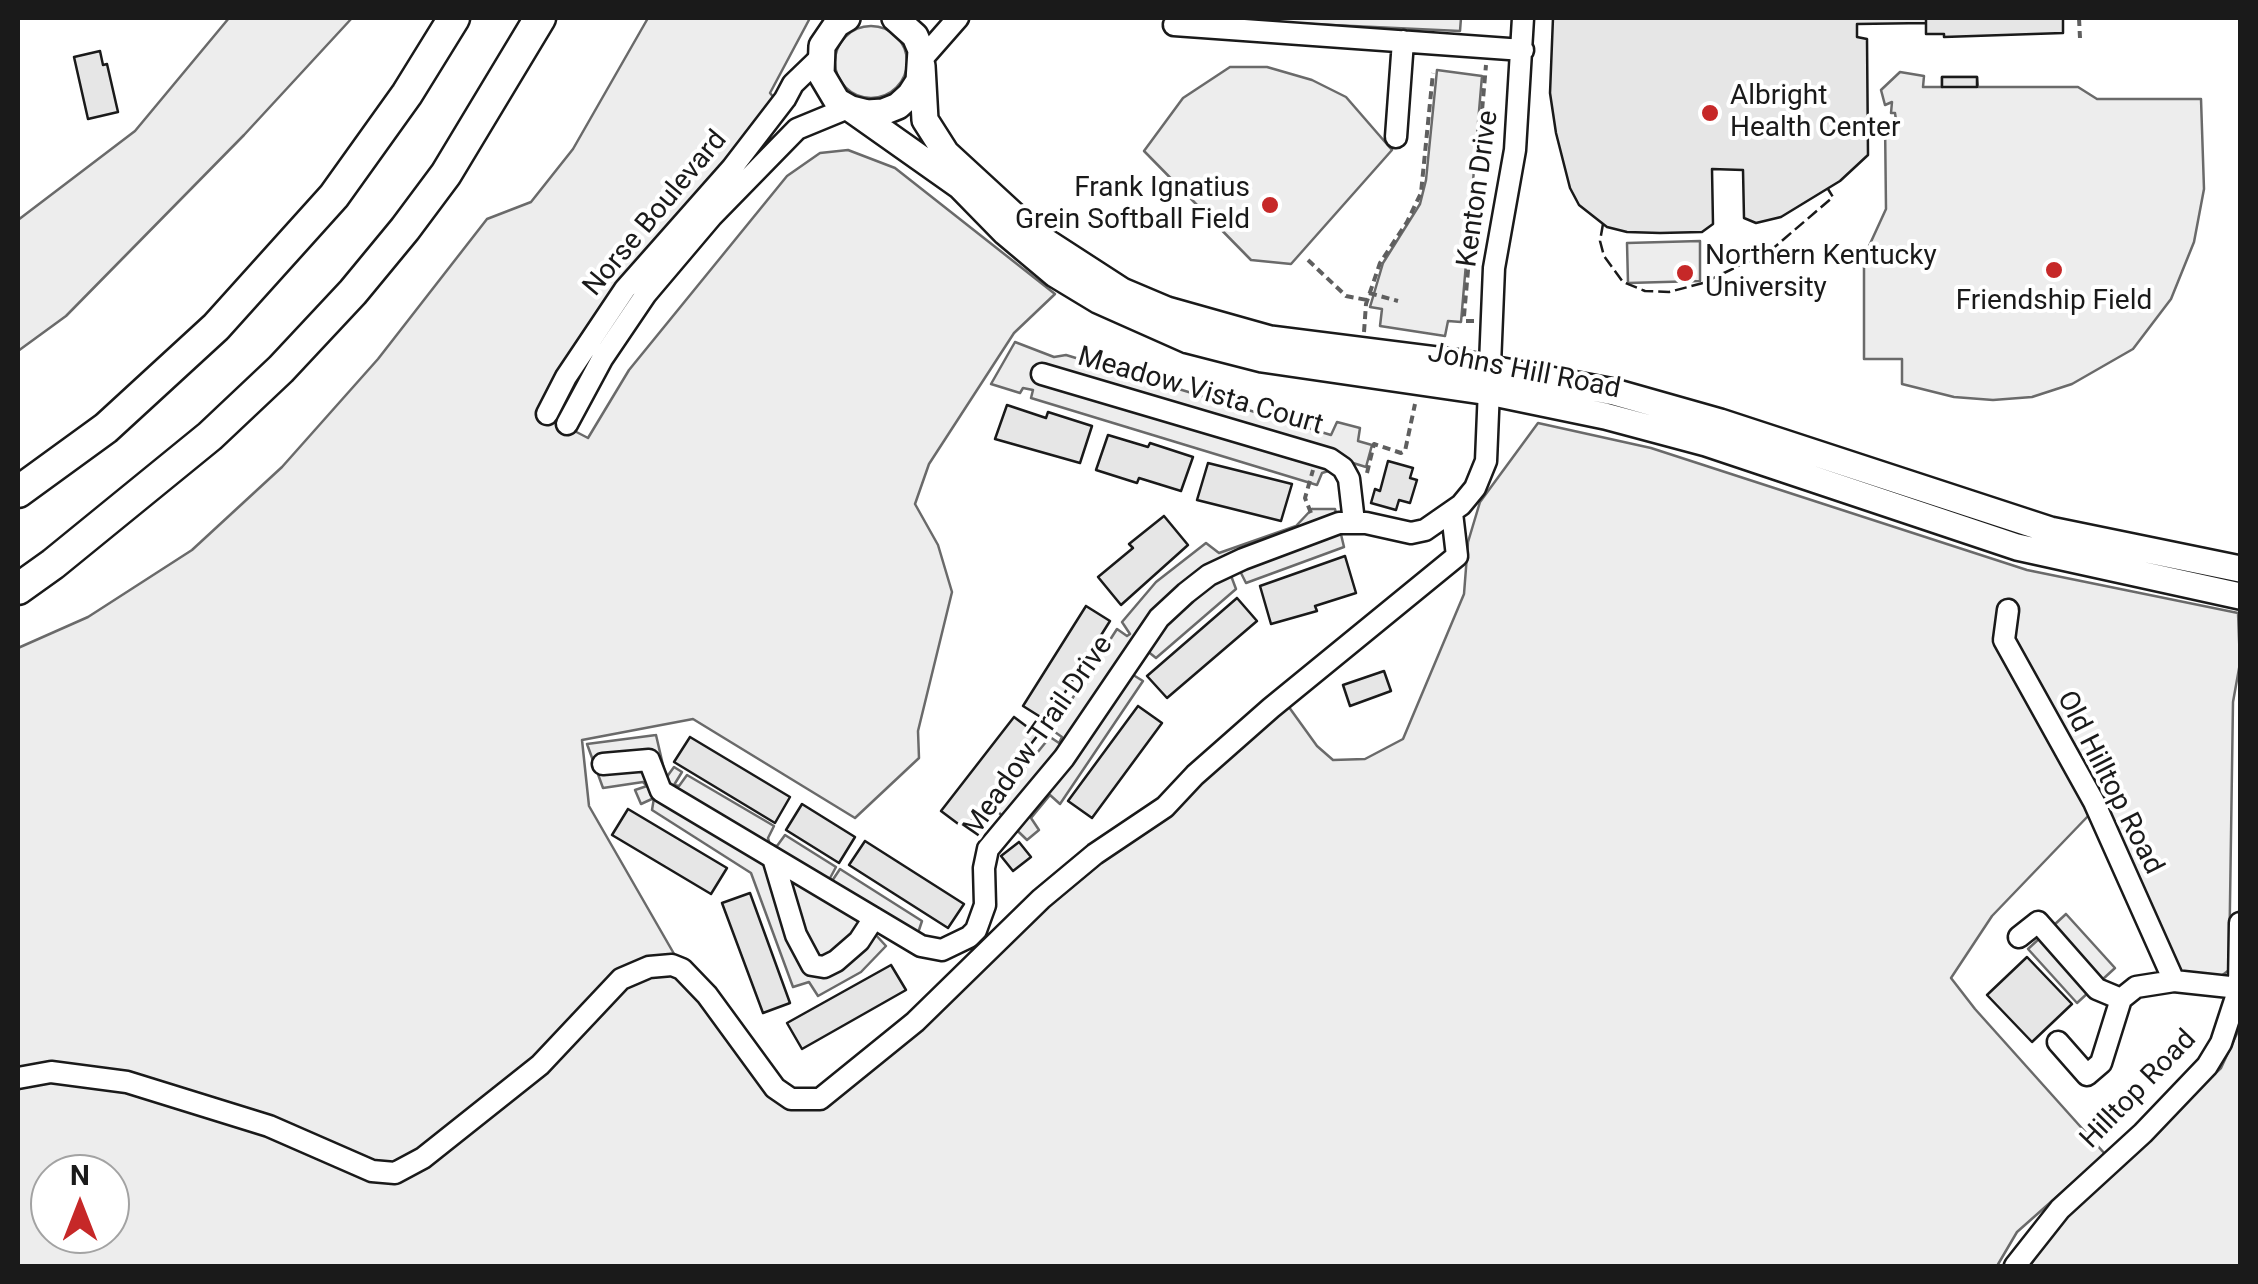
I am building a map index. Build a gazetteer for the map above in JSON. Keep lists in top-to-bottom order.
{
  "streets": {
    "main road": ["Johns Hill Road"],
    "street": [
      "Kenton Drive",
      "Norse Boulevard",
      "Meadow Vista Court",
      "Meadow Trail Drive",
      "Old Hilltop Road",
      "Hilltop Road"
    ]
  },
  "crossings": [
    ["Kenton Drive", "Johns Hill Road"],
    ["Kenton Drive", "Meadow Trail Drive"],
    ["Norse Boulevard", "Johns Hill Road"],
    ["Johns Hill Road", "Meadow Trail Drive"]
  ],
  "places": [
    "Albright Health Center",
    "Frank Ignatius Grein Softball Field",
    "Friendship Field",
    "Northern Kentucky University"
  ],
  "north": "top"
}
